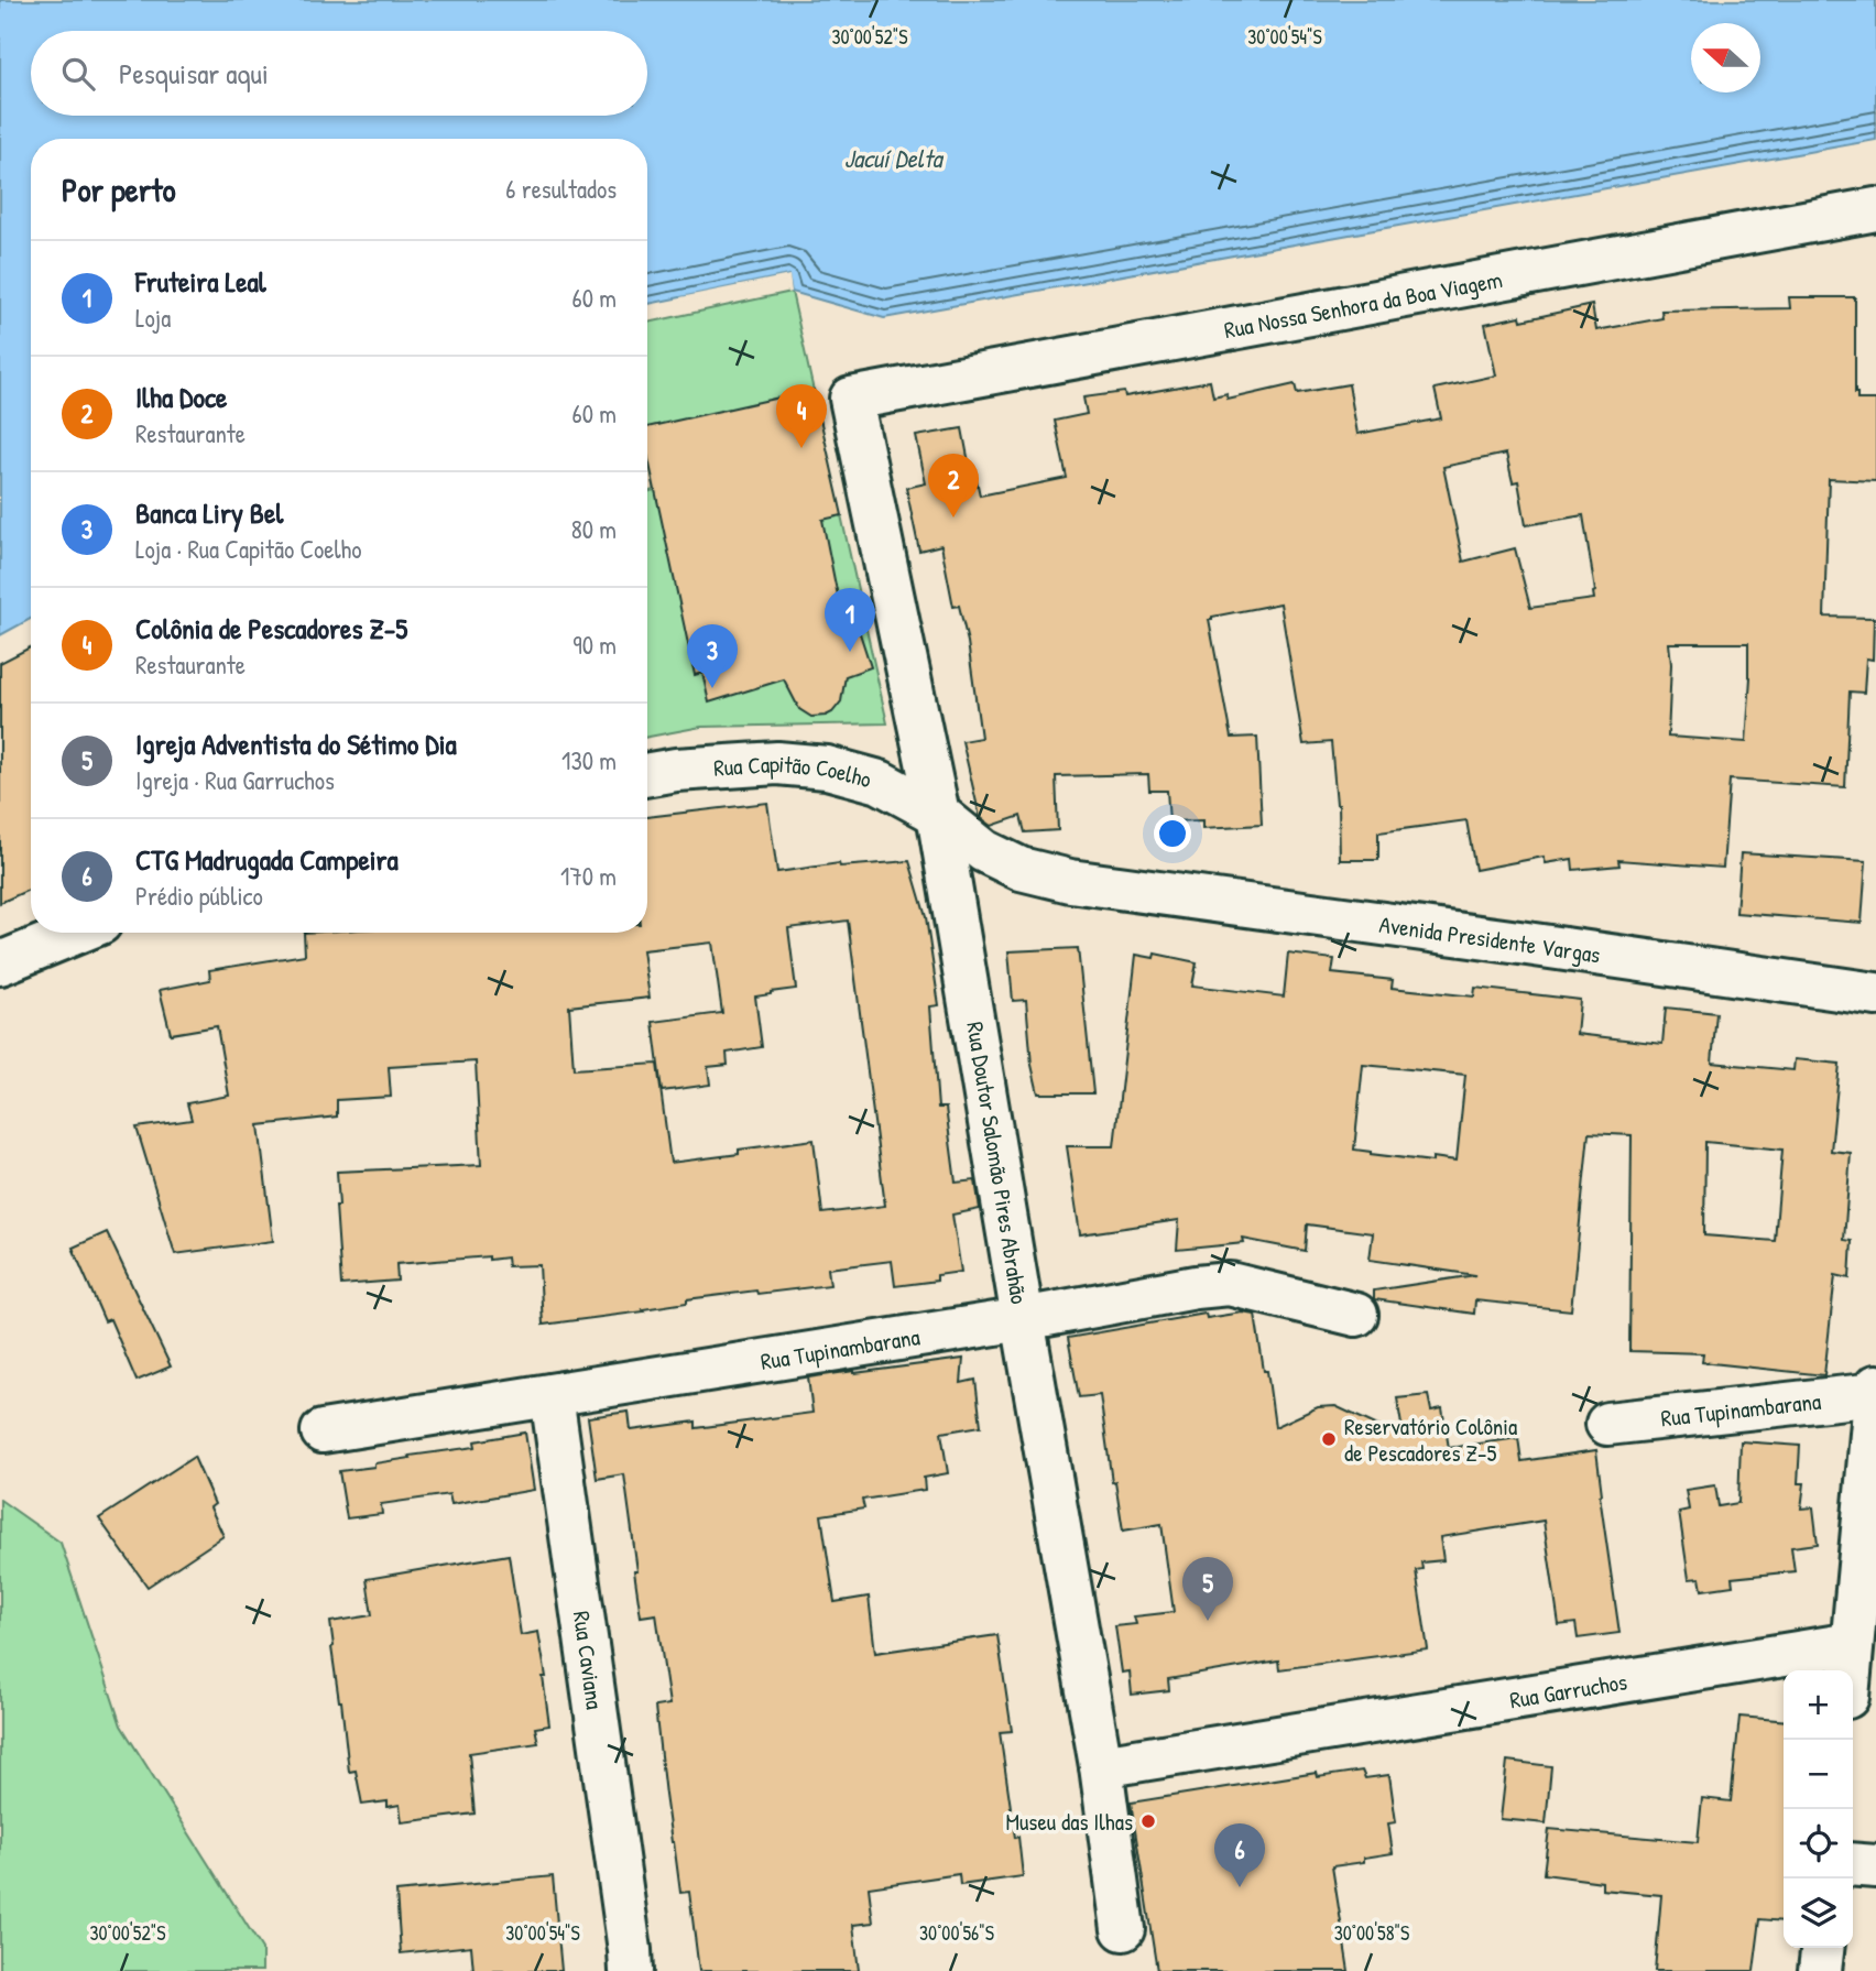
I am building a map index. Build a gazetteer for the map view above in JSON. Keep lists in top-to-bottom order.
{
  "streets": {
    "street": [
      "Rua Nossa Senhora da Boa Viagem",
      "Rua Capitão Coelho",
      "Avenida Presidente Vargas",
      "Rua Doutor Salomão Pires Abrahão",
      "Rua Tupinambarana",
      "Rua Caviana",
      "Rua Garruchos"
    ]
  },
  "crossings": [
    ["Rua Nossa Senhora da Boa Viagem", "Rua Doutor Salomão Pires Abrahão"],
    ["Rua Capitão Coelho", "Avenida Presidente Vargas"],
    ["Rua Capitão Coelho", "Rua Doutor Salomão Pires Abrahão"],
    ["Avenida Presidente Vargas", "Rua Doutor Salomão Pires Abrahão"],
    ["Rua Doutor Salomão Pires Abrahão", "Rua Tupinambarana"],
    ["Rua Doutor Salomão Pires Abrahão", "Rua Garruchos"],
    ["Rua Tupinambarana", "Rua Caviana"]
  ],
  "water": ["Jacuí Delta"],
  "places": ["Reservatório Colônia de Pescadores Z-5", "Museu das Ilhas"],
  "north": "left",
  "page": {
    "search": "Pesquisar aqui",
    "heading": ["Por perto", "6 resultados"],
    "list": [
      {
        "mark": "1",
        "name": "Fruteira Leal",
        "note": "Loja",
        "value": "60 m"
      },
      {
        "mark": "2",
        "name": "Ilha Doce",
        "note": "Restaurante",
        "value": "60 m"
      },
      {
        "mark": "3",
        "name": "Banca Liry Bel",
        "note": "Loja · Rua Capitão Coelho",
        "value": "80 m"
      },
      {
        "mark": "4",
        "name": "Colônia de Pescadores Z-5",
        "note": "Restaurante",
        "value": "90 m"
      },
      {
        "mark": "5",
        "name": "Igreja Adventista do Sétimo Dia",
        "note": "Igreja · Rua Garruchos",
        "value": "130 m"
      },
      {
        "mark": "6",
        "name": "CTG Madrugada Campeira",
        "note": "Prédio público",
        "value": "170 m"
      }
    ],
    "pins": [
      "4",
      "2",
      "1",
      "3",
      "5",
      "6"
    ],
    "map_buttons": ["+", "−"]
  },
  "coordinates": [
    "30°00'52\"S",
    "30°00'54\"S",
    "30°00'56\"S",
    "30°00'58\"S"
  ]
}
